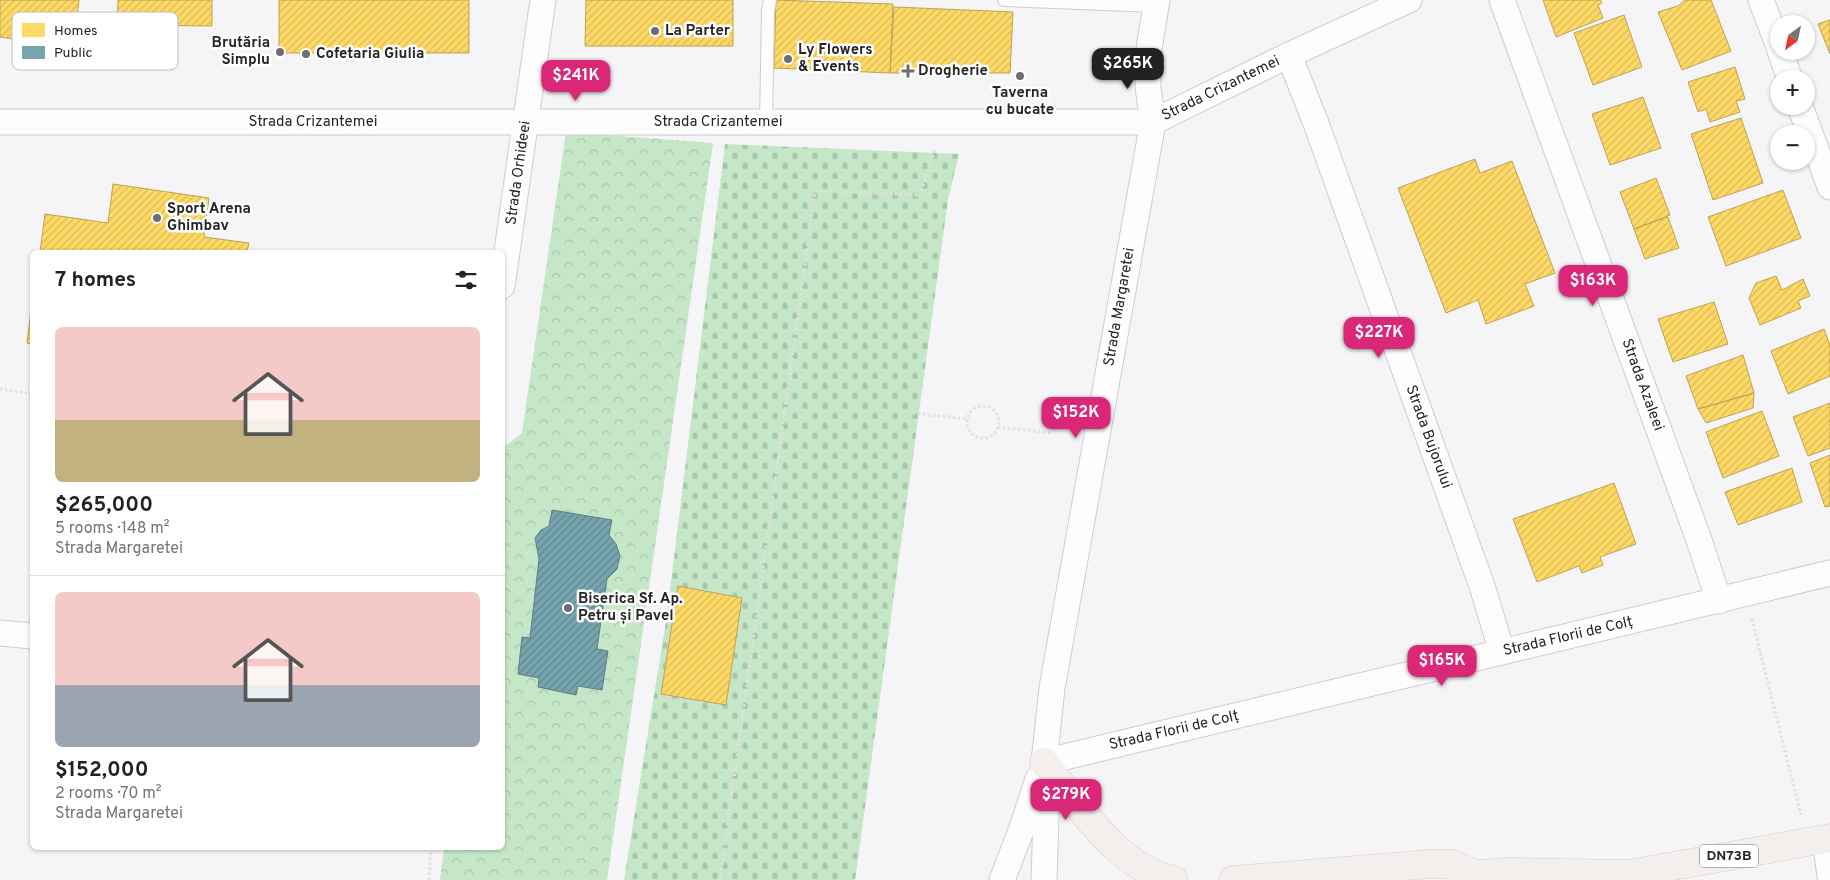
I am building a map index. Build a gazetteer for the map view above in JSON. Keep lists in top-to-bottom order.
{
  "streets": {
    "main road": ["DN73B"],
    "street": [
      "Strada Crizantemei",
      "Strada Orhideei",
      "Strada Margaretei",
      "Strada Azaleei",
      "Strada Bujorului",
      "Strada Florii de Colț"
    ]
  },
  "crossings": [
    ["Strada Crizantemei", "Strada Orhideei"],
    ["Strada Crizantemei", "Strada Margaretei"],
    ["Strada Crizantemei", "Strada Bujorului"],
    ["Strada Margaretei", "Strada Florii de Colț"],
    ["Strada Azaleei", "Strada Florii de Colț"],
    ["Strada Bujorului", "Strada Florii de Colț"]
  ],
  "places": {
    "other": [
      "La Parter",
      "Brutăria Simplu",
      "Cofetaria Giulia",
      "Ly Flowers & Events",
      "Taverna cu bucate",
      "Sport Arena Ghimbav",
      "Biserica Sf. Ap. Petru și Pavel"
    ],
    "health": ["Drogherie"]
  },
  "legend": ["Homes", "Public"],
  "north": "bottom left",
  "page": {
    "map_buttons": ["+", "−"],
    "price": [
      "$265K",
      "$241K",
      "$163K",
      "$227K",
      "$152K",
      "$165K",
      "$279K"
    ],
    "heading": "7 homes",
    "list": [
      {
        "name": "$265,000",
        "note": "5 rooms · 148 m² · Strada Margaretei"
      },
      {
        "name": "$152,000",
        "note": "2 rooms · 70 m² · Strada Margaretei"
      }
    ]
  }
}
